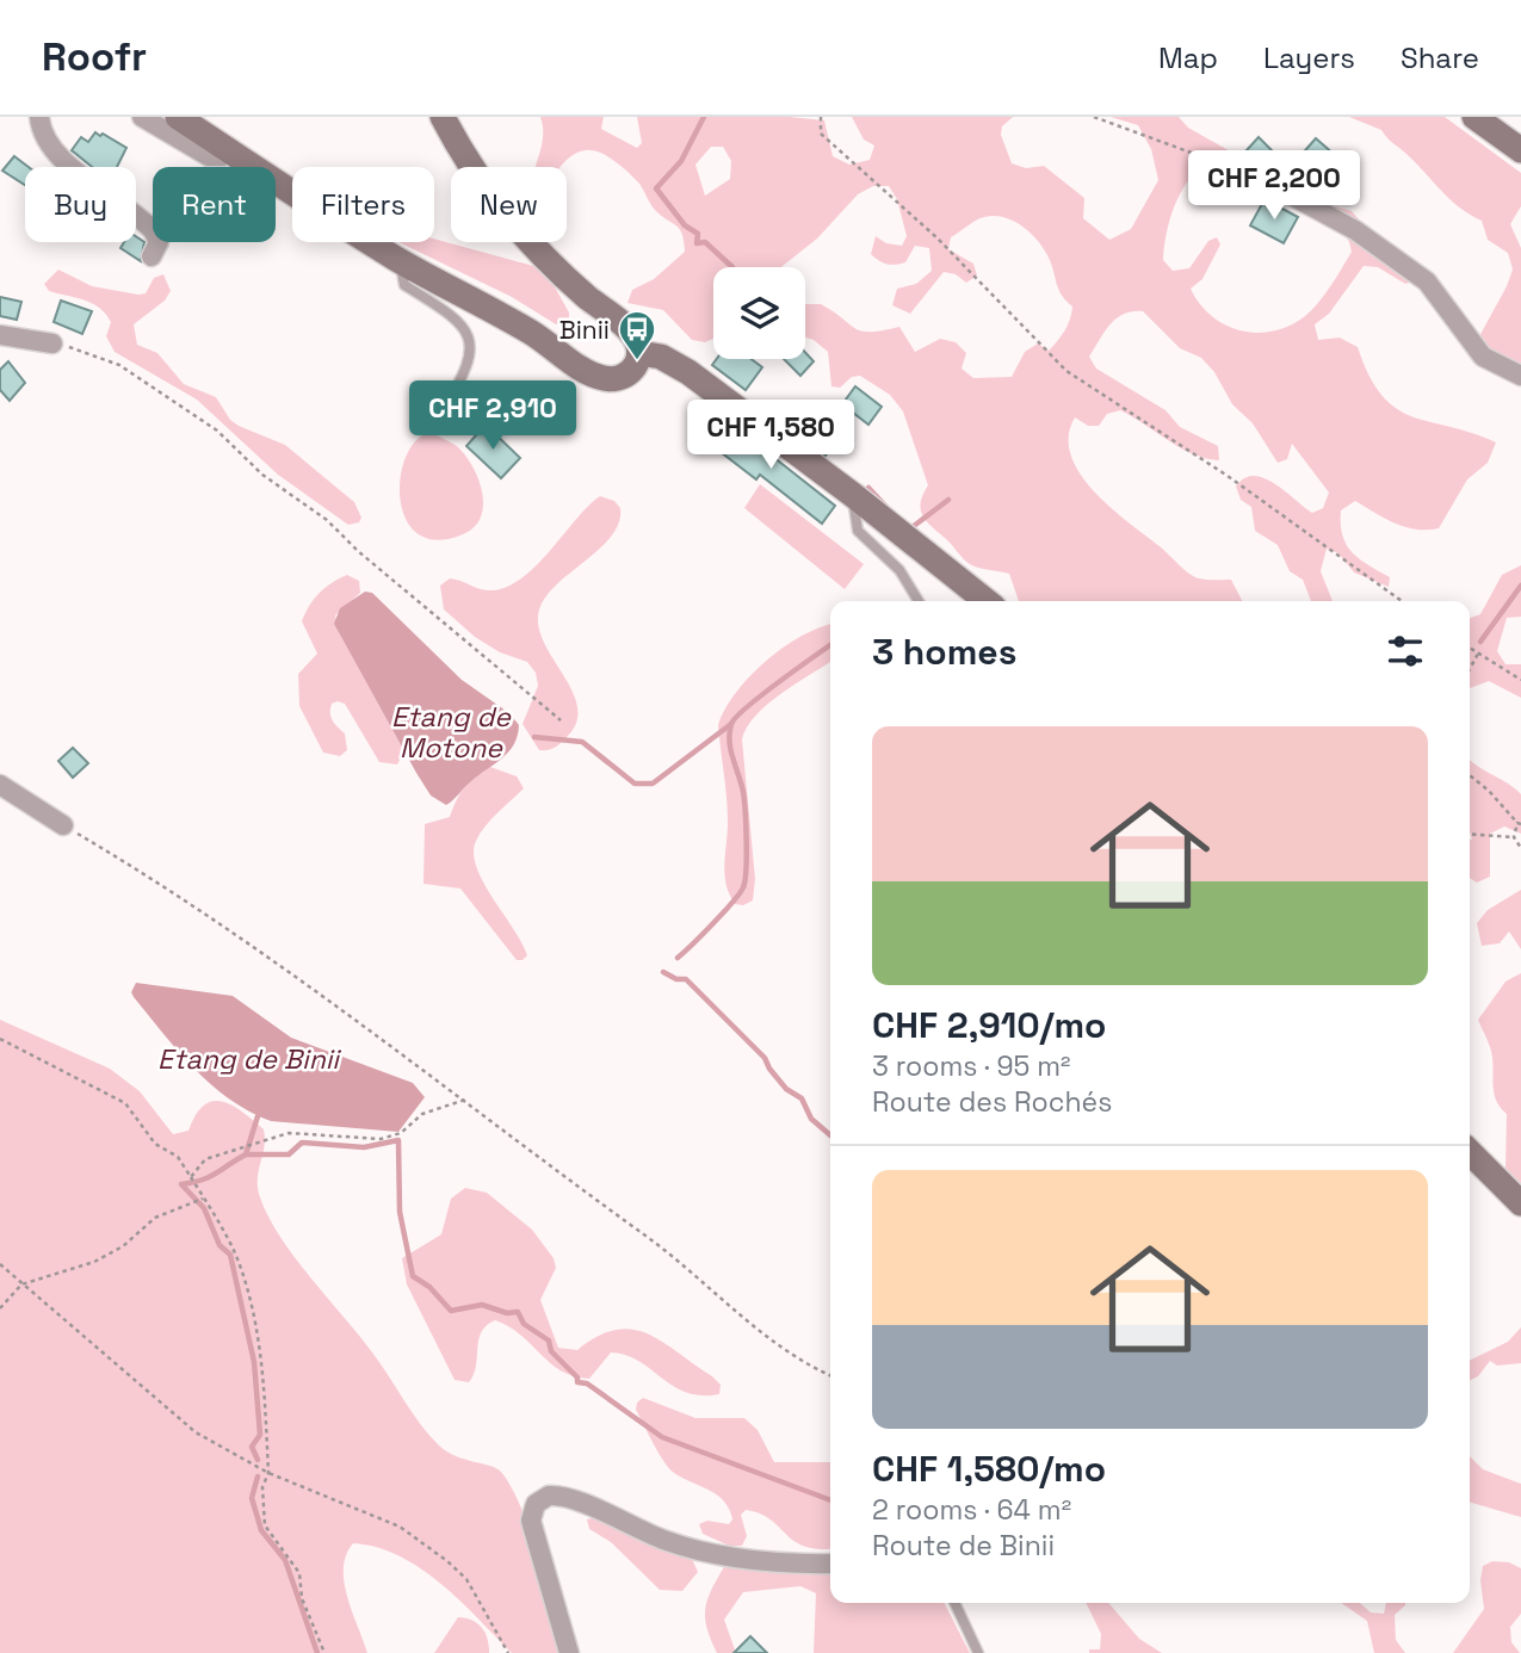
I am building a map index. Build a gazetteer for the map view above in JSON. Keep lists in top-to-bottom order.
{
  "water": ["Etang de Motone", "Etang de Binii"],
  "places": {
    "bus stop": ["Binii"]
  },
  "page": {
    "header": "Roofr",
    "nav": ["Map", "Layers", "Share"],
    "price": ["CHF 2,200", "CHF 2,910", "CHF 1,580"],
    "chip": [
      "Buy",
      "Rent",
      "Filters",
      "New"
    ],
    "heading": "3 homes",
    "list": [
      {
        "name": "CHF 2,910/mo",
        "note": "3 rooms · 95 m² · Route des Rochés"
      },
      {
        "name": "CHF 1,580/mo",
        "note": "2 rooms · 64 m² · Route de Binii"
      }
    ]
  }
}
